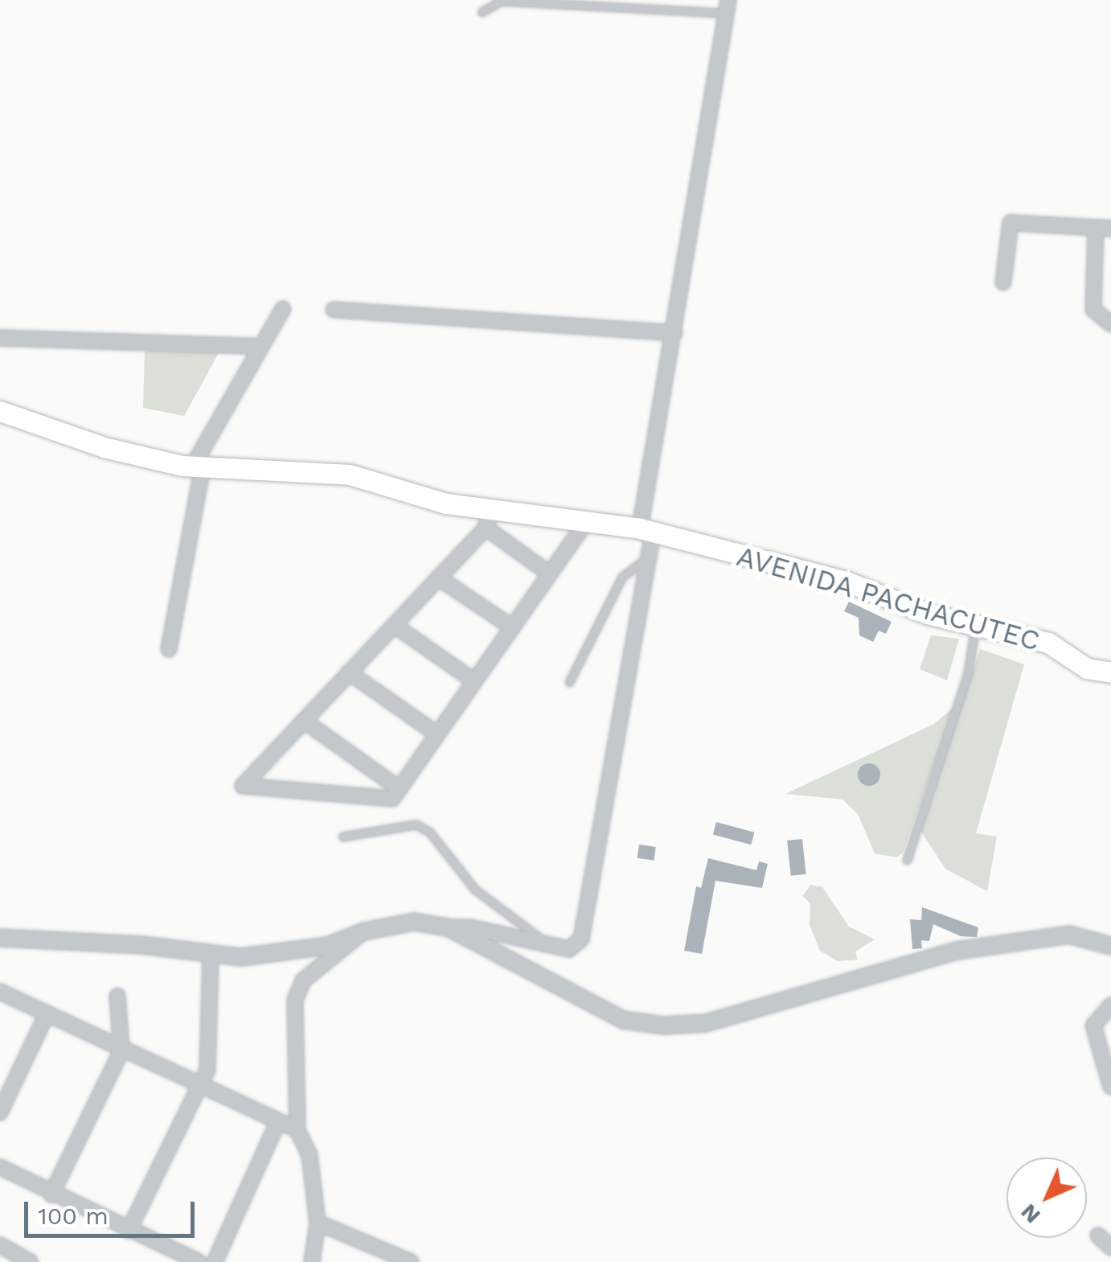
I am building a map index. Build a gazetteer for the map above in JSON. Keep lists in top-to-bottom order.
{
  "streets": {
    "main road": ["AVENIDA PACHACUTEC"]
  },
  "scale_bar": "100 m",
  "north": "bottom left"
}
